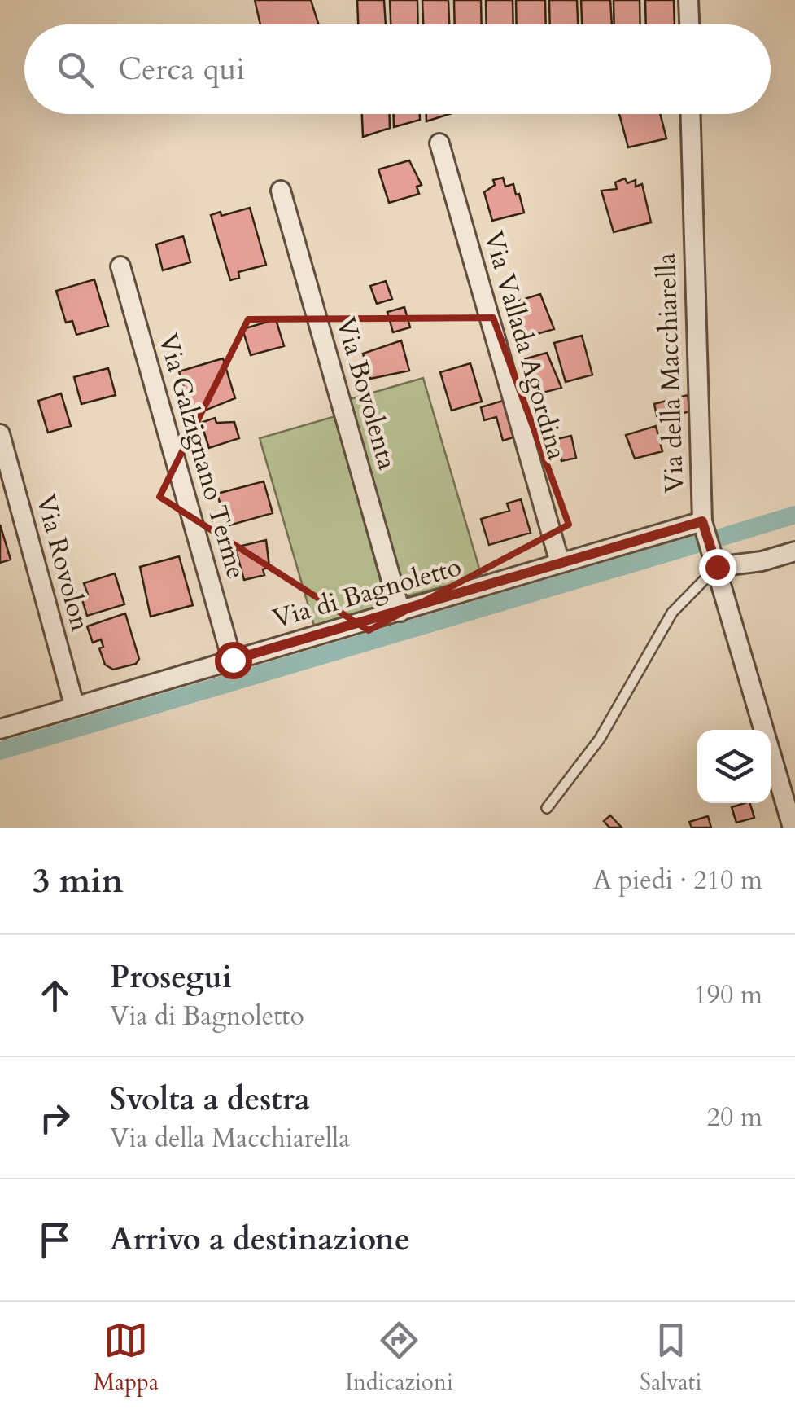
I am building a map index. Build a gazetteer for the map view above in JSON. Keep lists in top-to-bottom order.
{
  "streets": {
    "street": [
      "Via Vallada Agordina",
      "Via della Macchiarella",
      "Via Bovolenta",
      "Via Galzignano Terme",
      "Via Rovolon",
      "Via di Bagnoletto"
    ]
  },
  "crossings": [
    ["Via Vallada Agordina", "Via di Bagnoletto"],
    ["Via della Macchiarella", "Via di Bagnoletto"],
    ["Via Bovolenta", "Via di Bagnoletto"],
    ["Via Galzignano Terme", "Via di Bagnoletto"],
    ["Via Rovolon", "Via di Bagnoletto"]
  ],
  "page": {
    "search": "Cerca qui",
    "heading": ["3 min", "A piedi · 210 m"],
    "list": [
      ["Prosegui", "Via di Bagnoletto", "190 m"],
      ["Svolta a destra", "Via della Macchiarella", "20 m"],
      "Arrivo a destinazione"
    ],
    "nav": ["Mappa", "Indicazioni", "Salvati"]
  }
}
